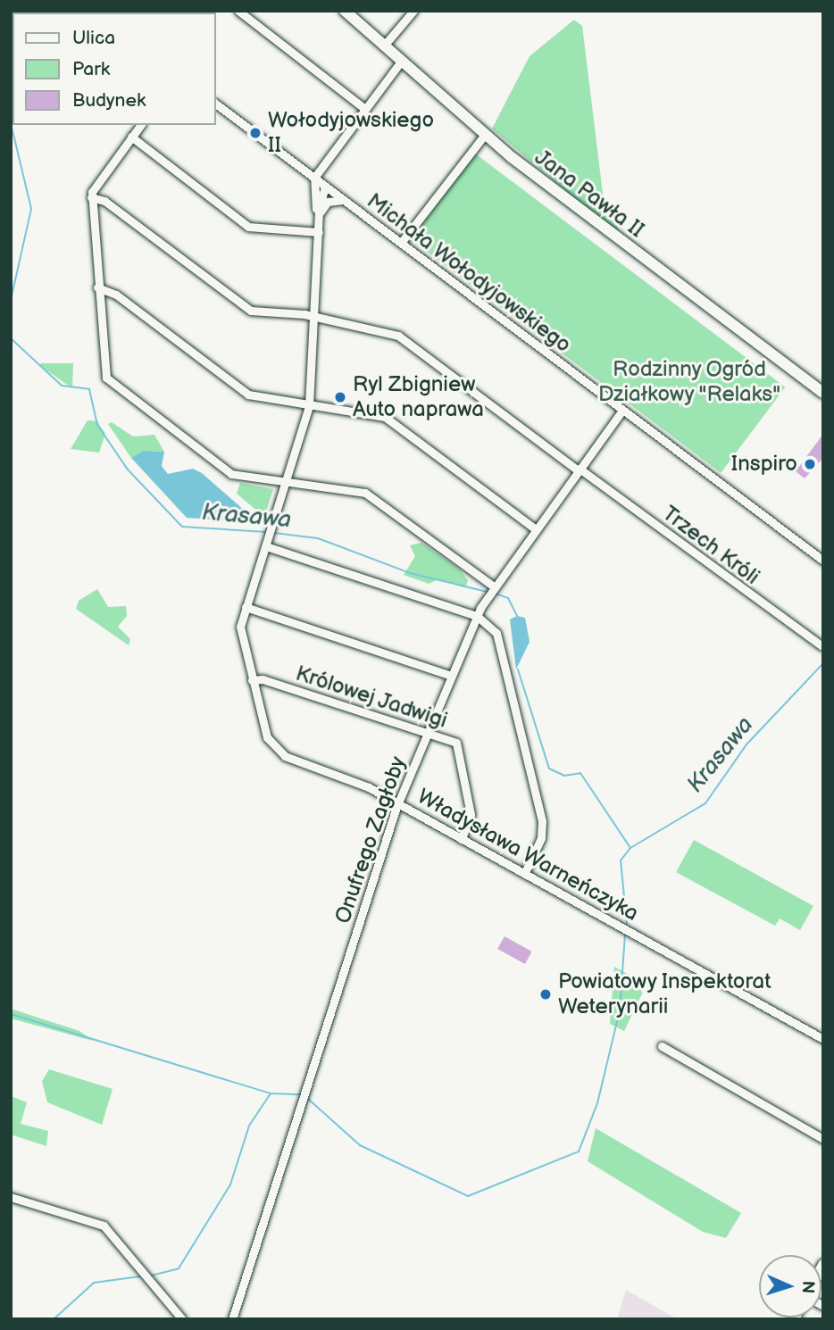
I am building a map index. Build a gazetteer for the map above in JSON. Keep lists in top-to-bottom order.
{
  "streets": {
    "main road": ["Jana Pawła II"],
    "street": [
      "Michała Wołodyjowskiego",
      "Trzech Króli",
      "Królowej Jadwigi",
      "Onufrego Zagłoby",
      "Władysława Warneńczyka"
    ]
  },
  "crossings": [
    ["Michała Wołodyjowskiego", "Onufrego Zagłoby"],
    ["Trzech Króli", "Onufrego Zagłoby"],
    ["Trzech Króli", "Władysława Warneńczyka"],
    ["Królowej Jadwigi", "Onufrego Zagłoby"],
    ["Królowej Jadwigi", "Władysława Warneńczyka"],
    ["Onufrego Zagłoby", "Władysława Warneńczyka"]
  ],
  "water": ["Krasawa"],
  "parks": ["Rodzinny Ogród Działkowy \"Relaks\""],
  "places": [
    "Wołodyjowskiego II",
    "Ryl Zbigniew Auto naprawa",
    "Inspiro",
    "Powiatowy Inspektorat Weterynarii"
  ],
  "legend": ["Ulica", "Park", "Budynek"],
  "north": "right"
}
